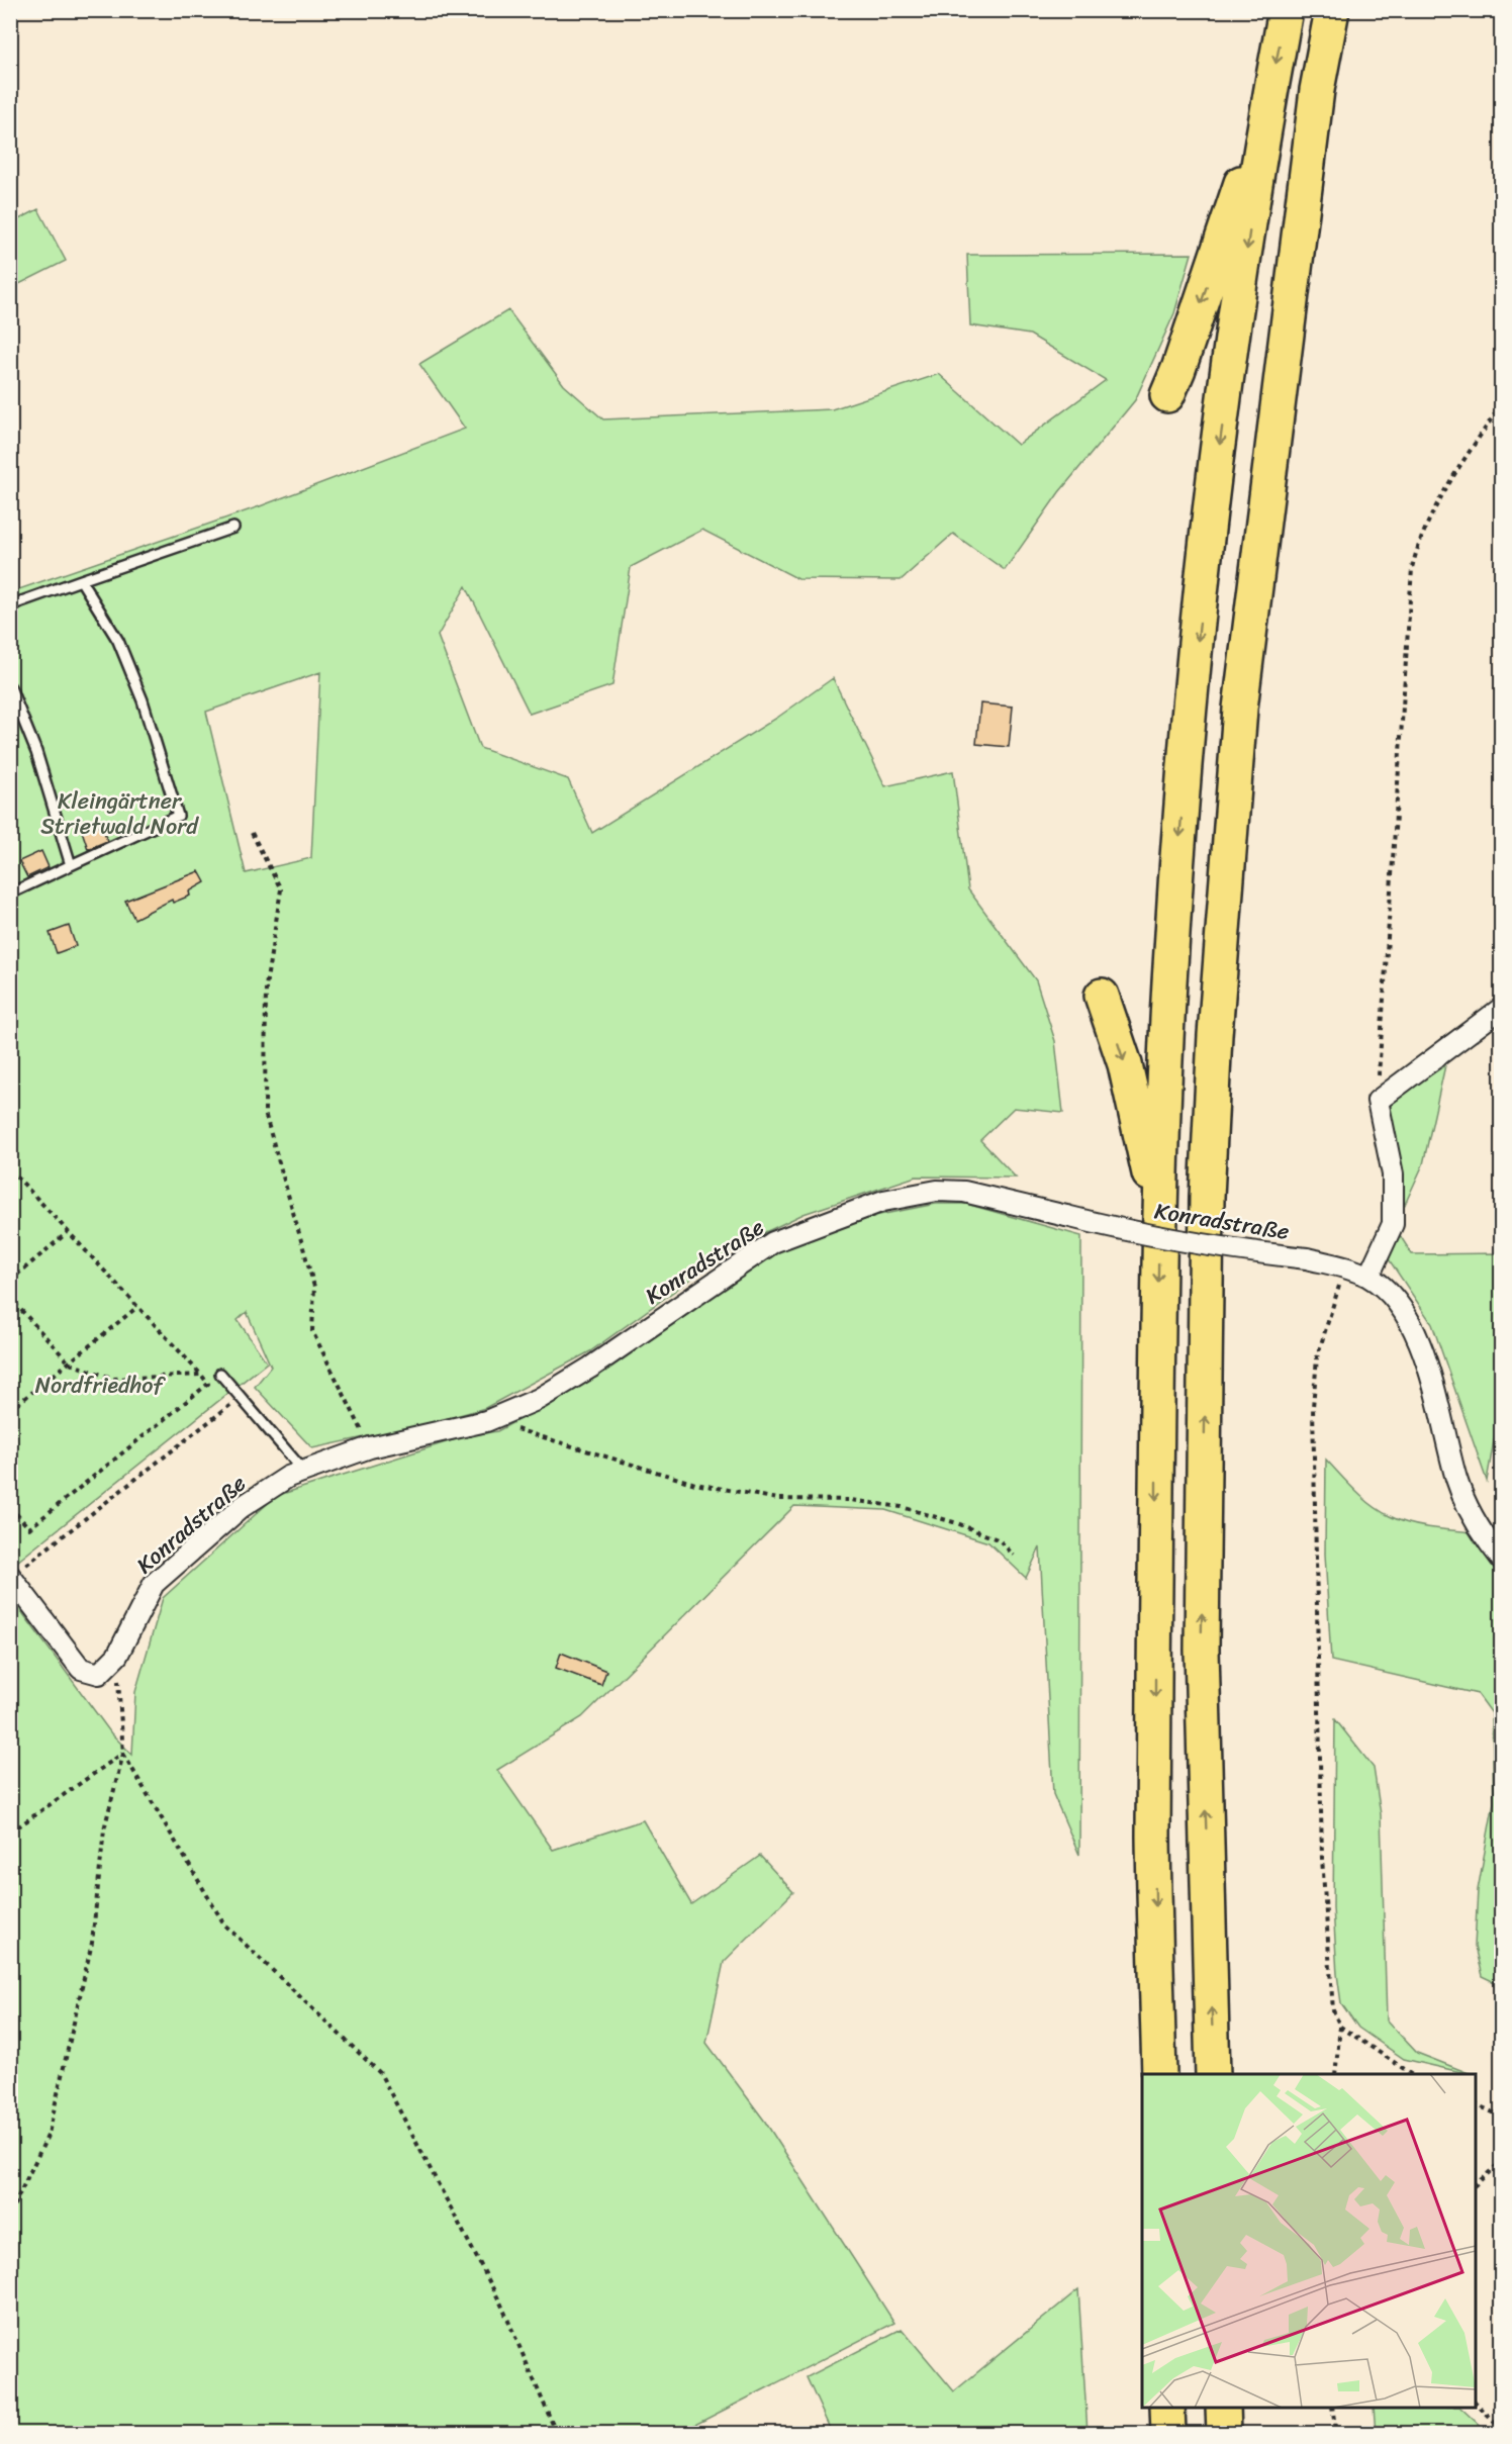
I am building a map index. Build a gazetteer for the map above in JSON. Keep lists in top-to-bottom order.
{
  "streets": {
    "street": ["Konradstraße"]
  },
  "parks": ["Kleingärtner Strietwald Nord", "Nordfriedhof"]
}
